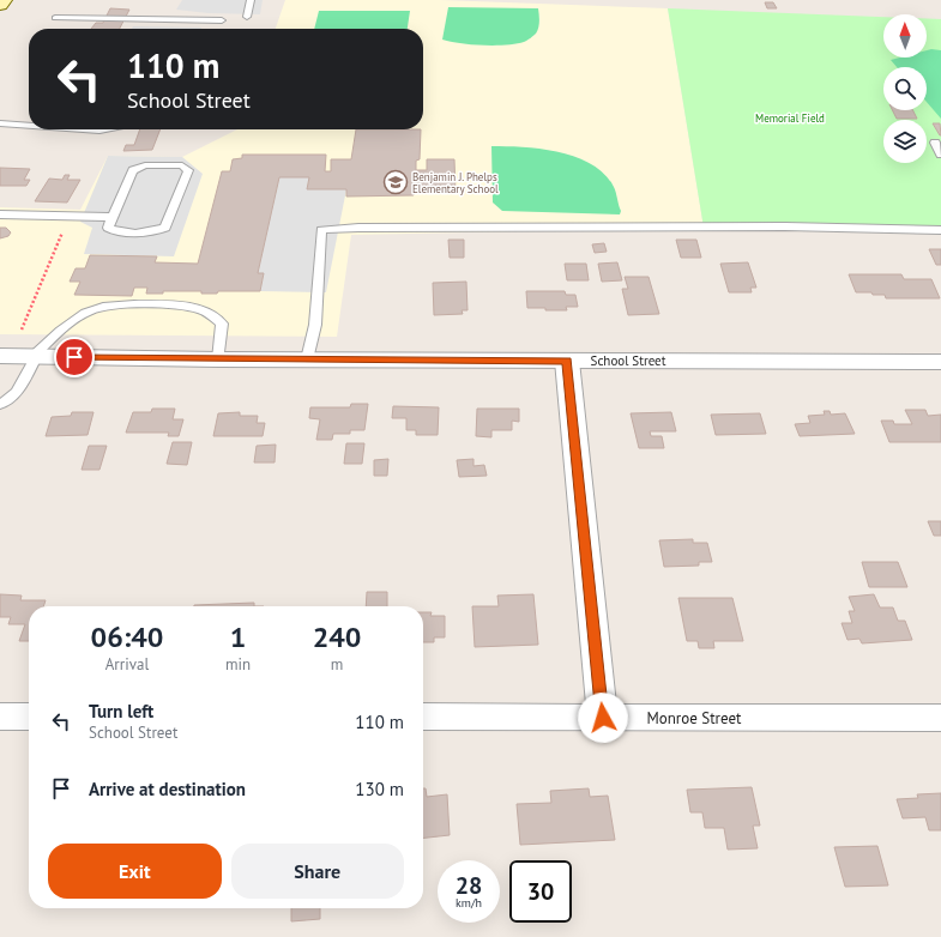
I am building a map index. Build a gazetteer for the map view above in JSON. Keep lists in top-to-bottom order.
{
  "streets": {
    "street": ["School Street", "Monroe Street"]
  },
  "parks": ["Memorial Field"],
  "places": {
    "school or university": ["Benjamin J. Phelps Elementary School"]
  },
  "north": "top",
  "page": {
    "turn": ["110 m", "School Street"],
    "eta": [
      "06:40",
      "Arrival",
      "1",
      "min",
      "240",
      "m"
    ],
    "list": [
      {
        "name": "Turn left",
        "note": "School Street",
        "value": "110 m"
      },
      {
        "name": "Arrive at destination",
        "value": "130 m"
      }
    ],
    "buttons": ["Exit", "Share"],
    "speed": "28 km/h",
    "limit": "30"
  }
}
